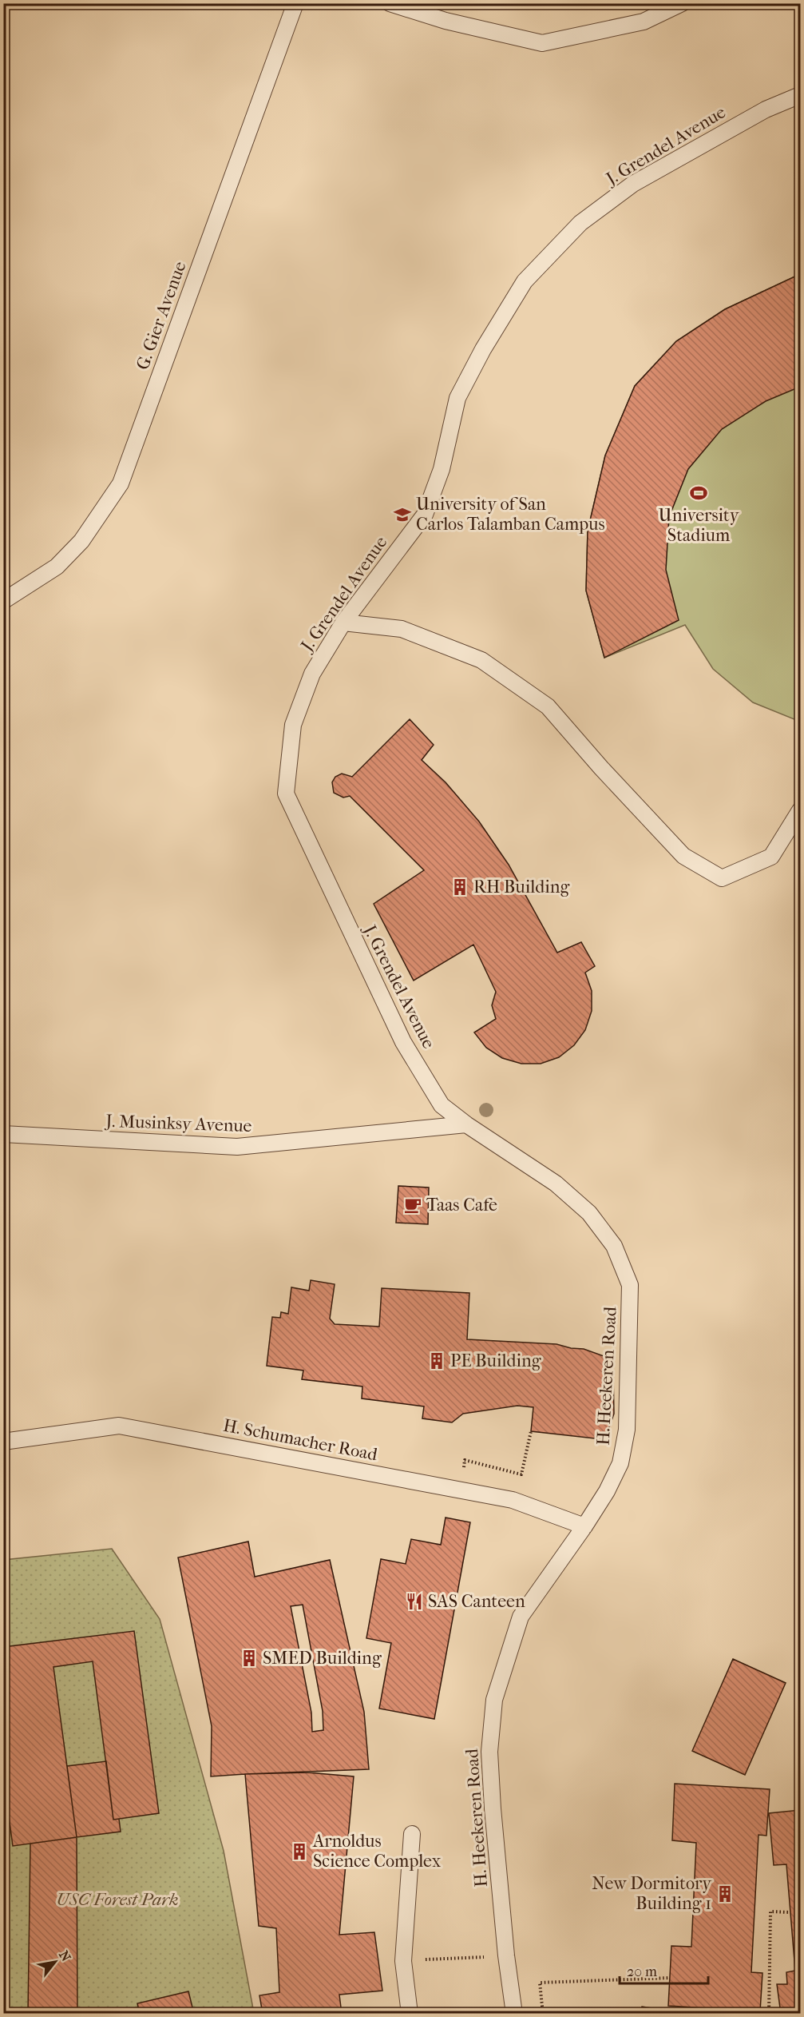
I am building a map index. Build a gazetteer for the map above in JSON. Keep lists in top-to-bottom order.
{
  "streets": {
    "lane": [
      "J. Grendel Avenue",
      "G. Gier Avenue",
      "J. Musinksy Avenue",
      "H. Heekeren Road",
      "H. Schumacher Road"
    ]
  },
  "crossings": [
    ["J. Grendel Avenue", "J. Musinksy Avenue"],
    ["J. Grendel Avenue", "H. Heekeren Road"],
    ["J. Musinksy Avenue", "H. Heekeren Road"],
    ["H. Heekeren Road", "H. Schumacher Road"]
  ],
  "parks": ["USC Forest Park"],
  "places": {
    "sports": ["University Stadium"],
    "school or university": ["University of San Carlos Talamban Campus"],
    "building": [
      "RH Building",
      "PE Building",
      "SMED Building",
      "Arnoldus Science Complex",
      "New Dormitory Building 1"
    ],
    "cafe": ["Taas Cafe"],
    "restaurant": ["SAS Canteen"]
  },
  "scale_bar": "20 m",
  "north": "top right"
}
